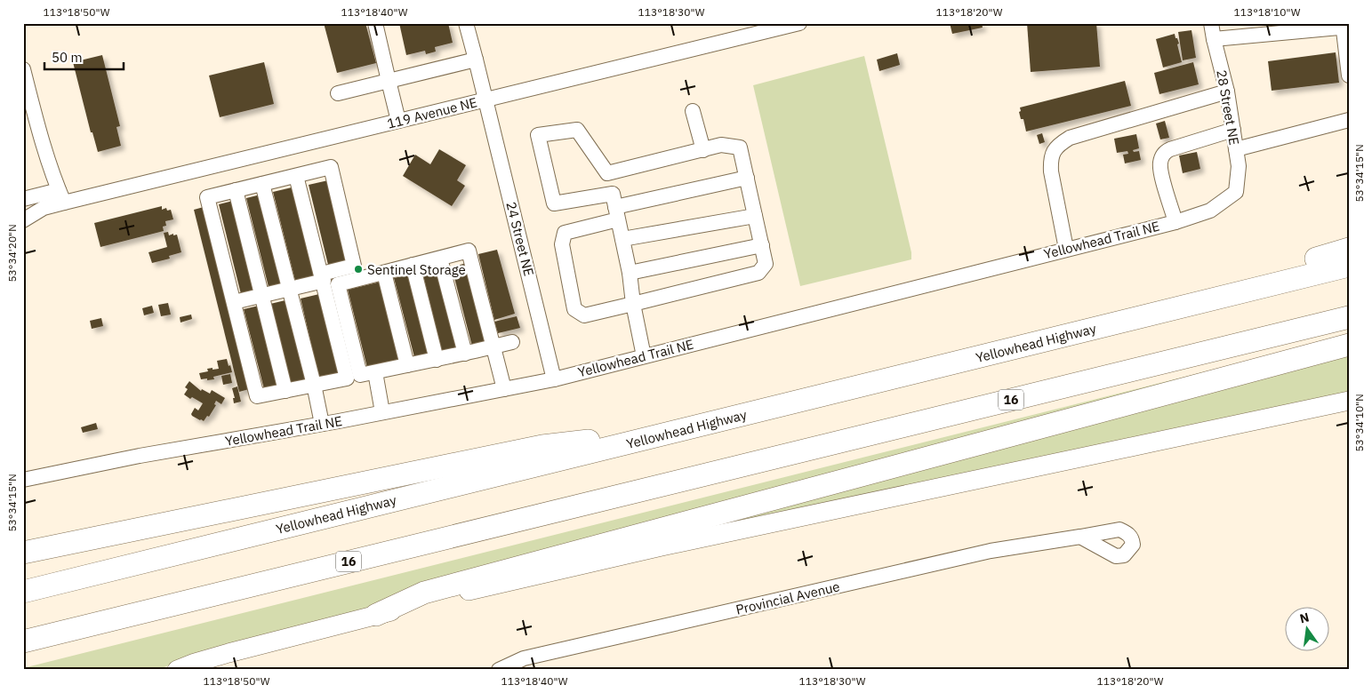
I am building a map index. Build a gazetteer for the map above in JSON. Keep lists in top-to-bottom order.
{
  "streets": {
    "highway": ["Yellowhead Highway", "16"],
    "street": [
      "28 Street NE",
      "119 Avenue NE",
      "24 Street NE",
      "Yellowhead Trail NE",
      "Provincial Avenue"
    ]
  },
  "crossings": [
    ["28 Street NE", "Yellowhead Trail NE"],
    ["119 Avenue NE", "24 Street NE"],
    ["24 Street NE", "Yellowhead Trail NE"]
  ],
  "places": ["Sentinel Storage"],
  "scale_bar": "50 m",
  "north": "top",
  "coordinates": [
    "113°18'50\"W",
    "113°18'40\"W",
    "113°18'30\"W",
    "113°18'20\"W",
    "113°18'10\"W",
    "53°34'15\"N",
    "53°34'20\"N",
    "53°34'10\"N"
  ]
}
